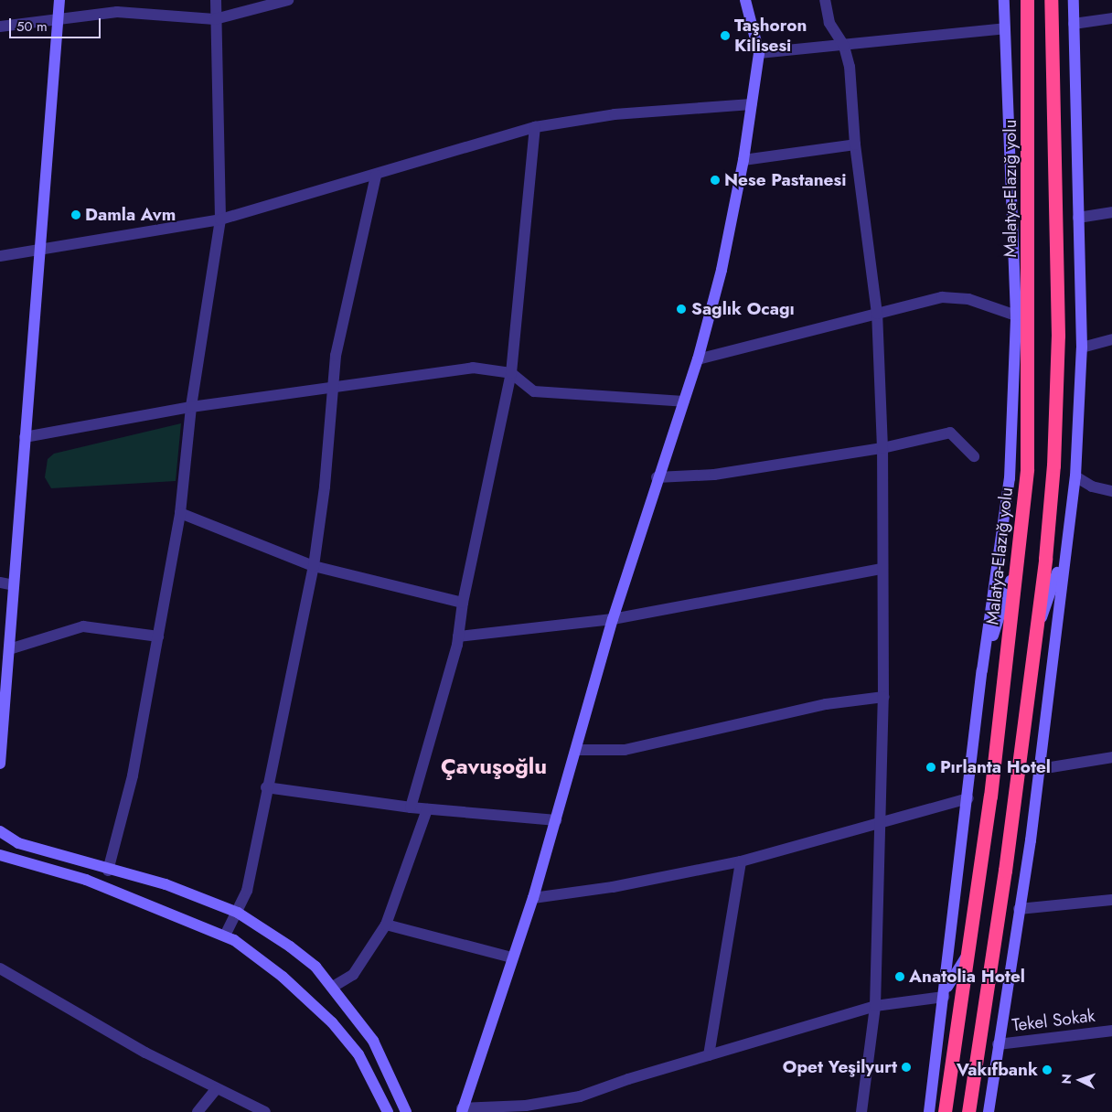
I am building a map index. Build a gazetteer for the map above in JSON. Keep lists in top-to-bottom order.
{
  "streets": {
    "highway": ["Malatya-Elazığ yolu"],
    "street": ["Tekel Sokak"]
  },
  "districts": ["Çavuşoğlu"],
  "places": [
    "Taşhoron Kilisesi",
    "Nese Pastanesi",
    "Damla Avm",
    "Saglık Ocagı",
    "Pırlanta Hotel",
    "Anatolia Hotel",
    "Opet Yeşilyurt",
    "Vakıfbank"
  ],
  "scale_bar": "50 m",
  "north": "left"
}
